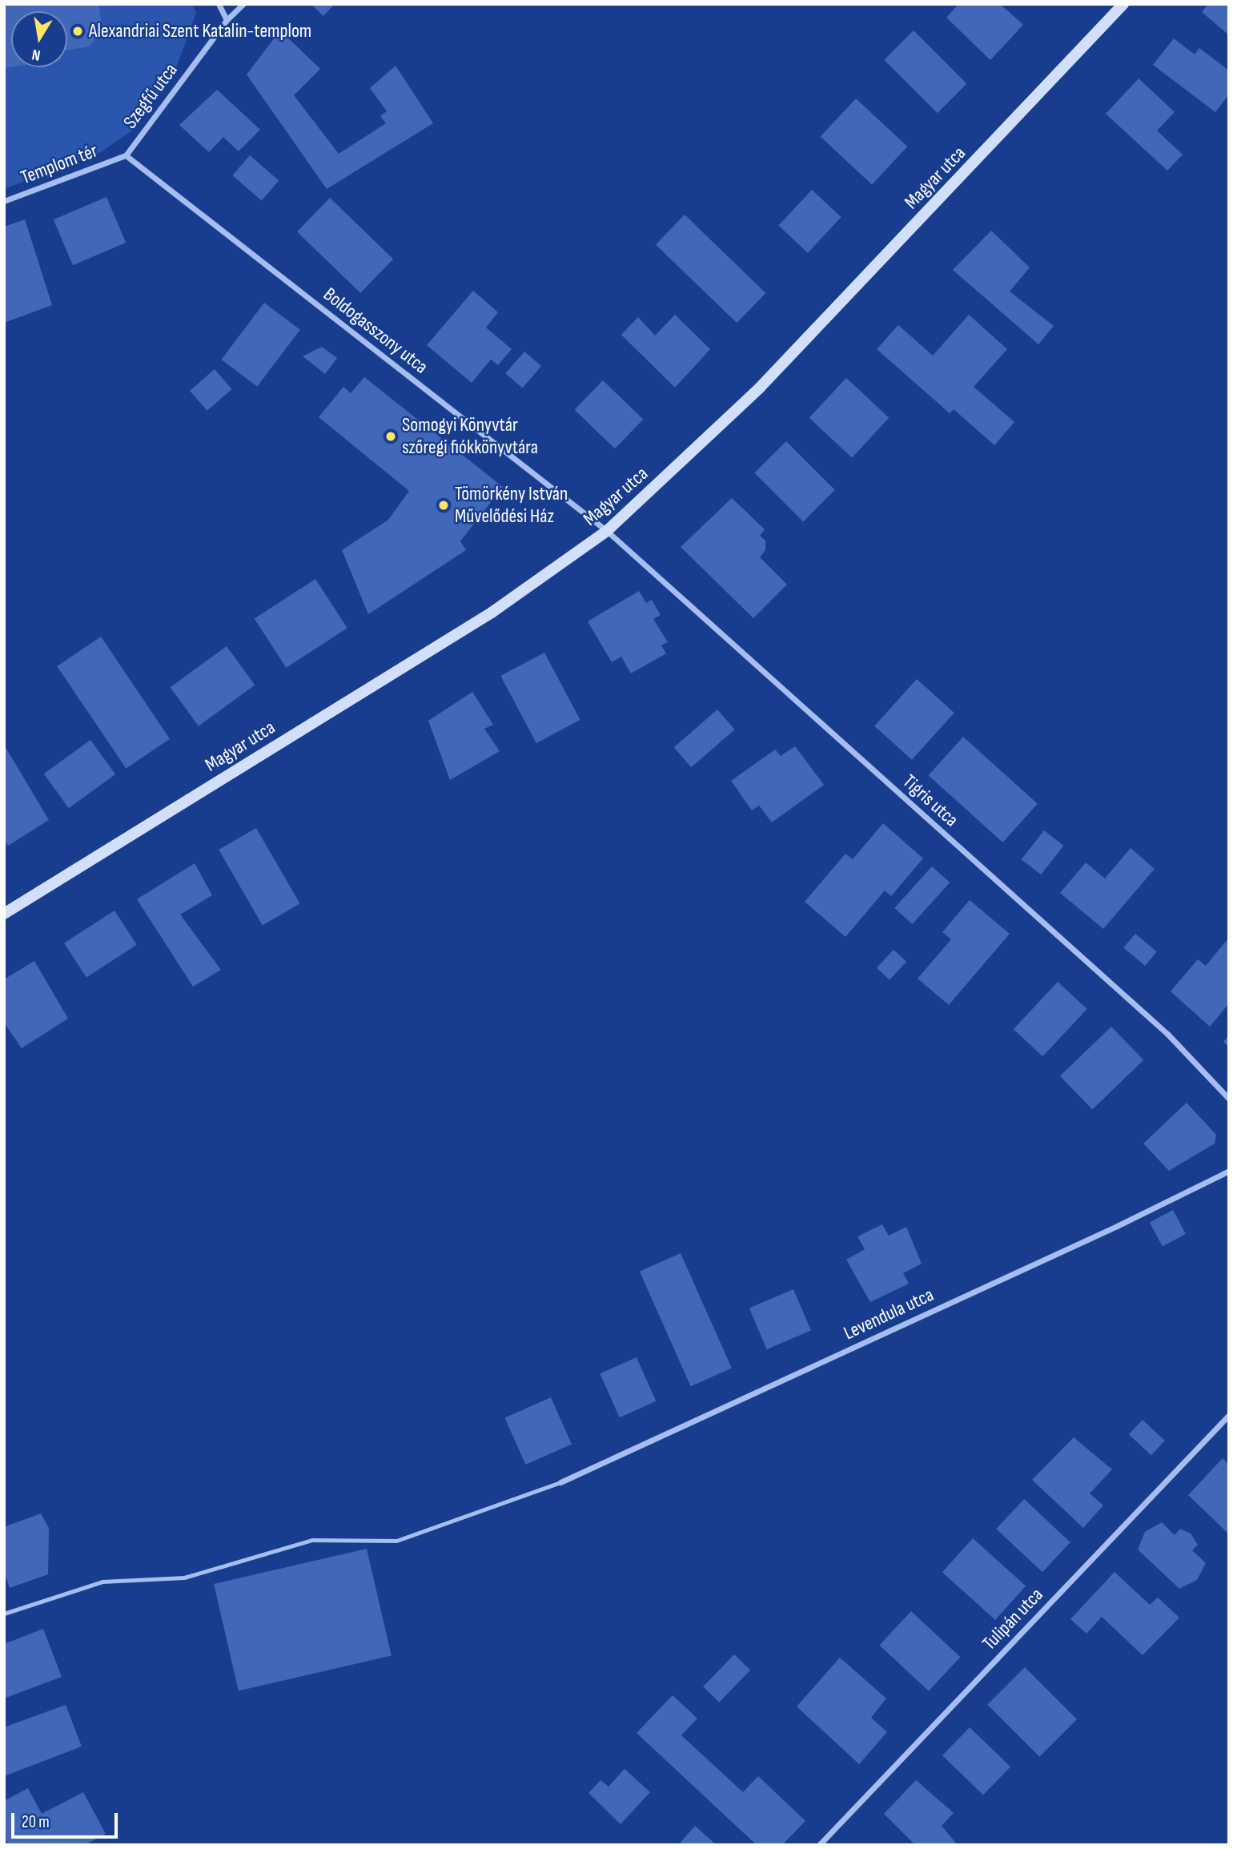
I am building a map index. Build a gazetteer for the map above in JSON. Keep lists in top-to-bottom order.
{
  "streets": {
    "street": [
      "Szegfű utca",
      "Templom tér",
      "Magyar utca",
      "Boldogasszony utca",
      "Tigris utca",
      "Levendula utca",
      "Tulipán utca"
    ]
  },
  "crossings": [
    ["Szegfű utca", "Templom tér"],
    ["Szegfű utca", "Boldogasszony utca"],
    ["Templom tér", "Boldogasszony utca"],
    ["Magyar utca", "Boldogasszony utca"],
    ["Magyar utca", "Tigris utca"],
    ["Boldogasszony utca", "Tigris utca"]
  ],
  "places": ["Alexandriai Szent Katalin-templom", "Somogyi Könyvtár szőregi fiókkönyvtára", "Tömörkény István Művelődési Ház"],
  "scale_bar": "20 m",
  "north": "bottom"
}
